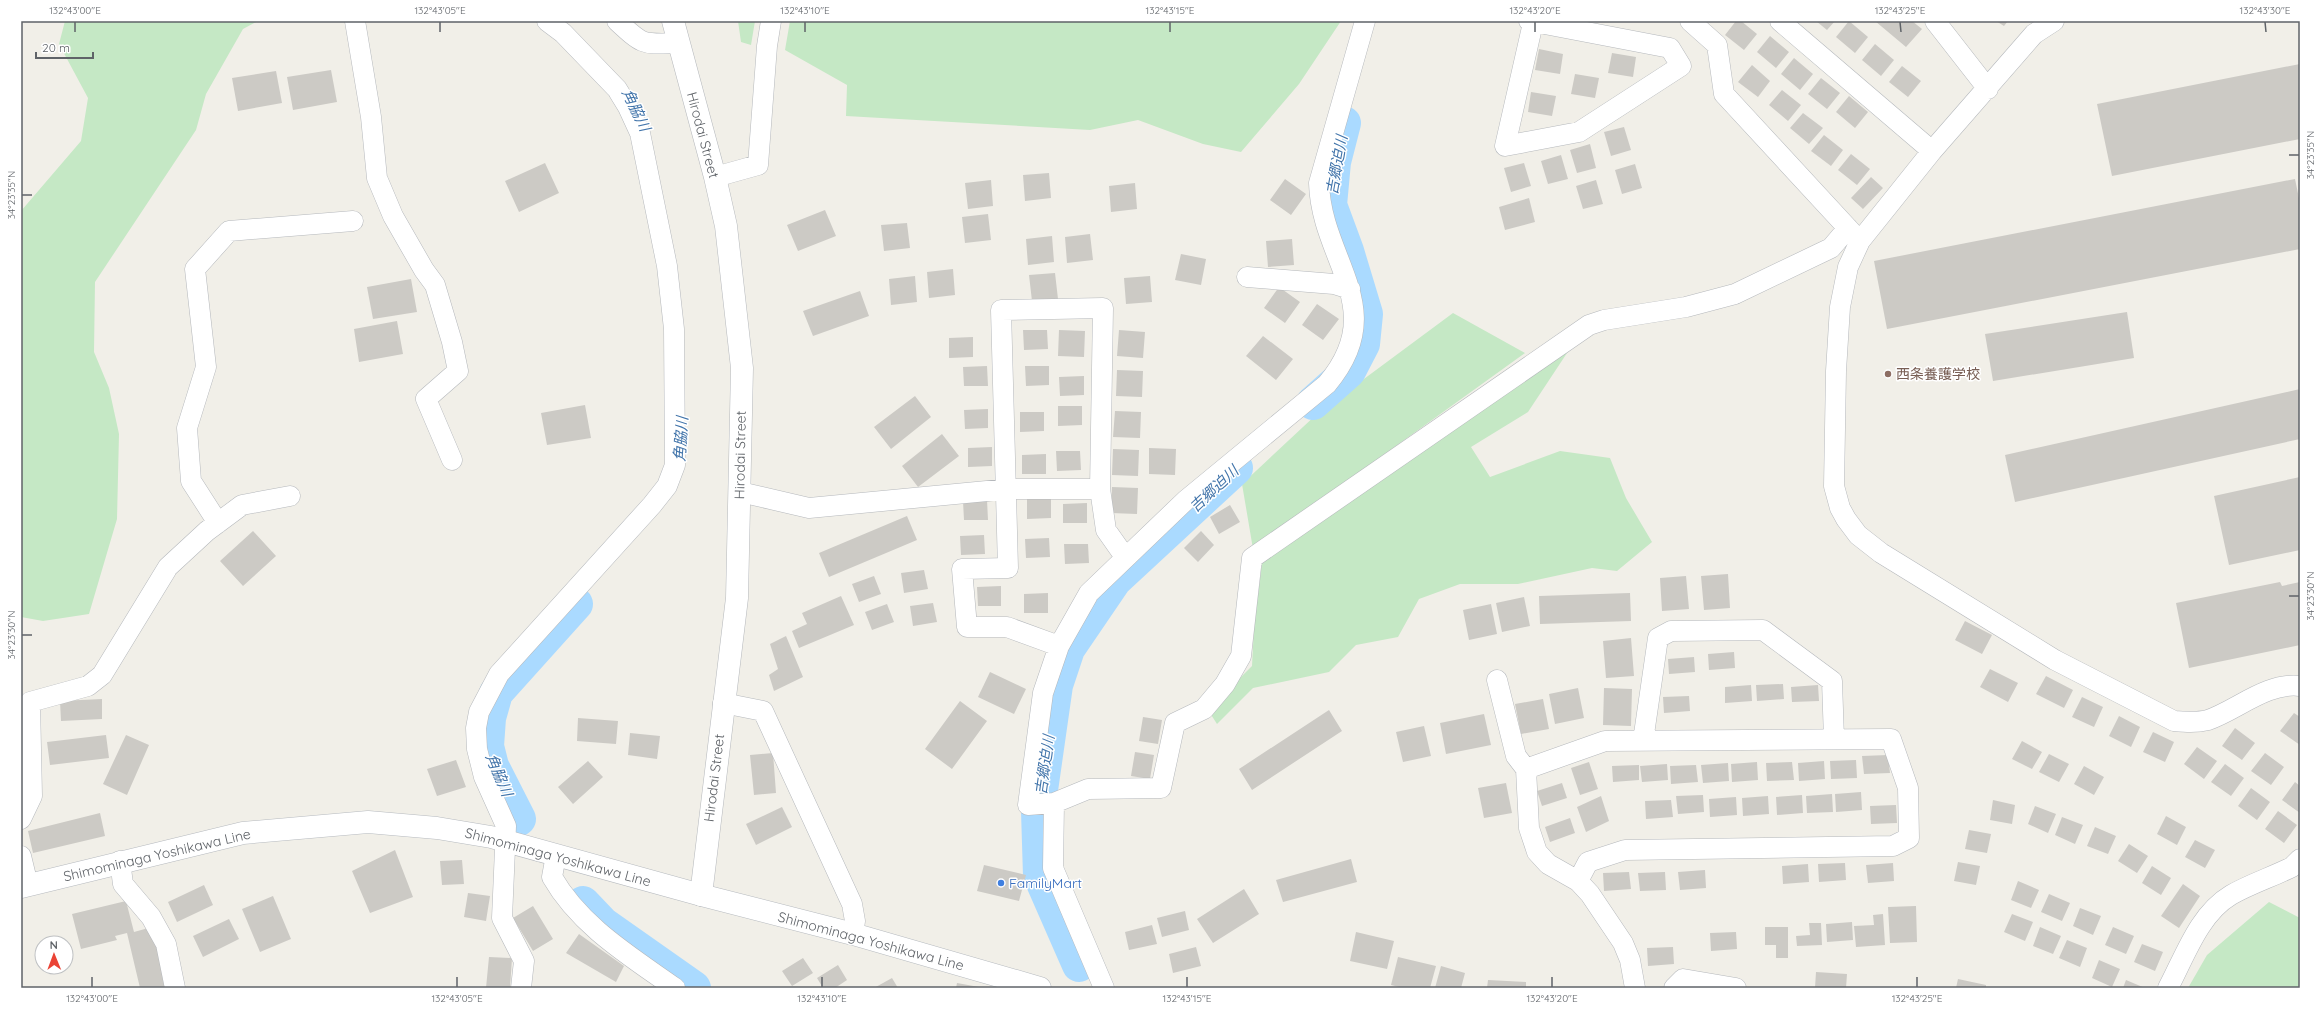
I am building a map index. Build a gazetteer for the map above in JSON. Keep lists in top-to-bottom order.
{
  "streets": {
    "main road": ["Hirodai Street", "Shimominaga Yoshikawa Line"]
  },
  "crossings": [
    ["Hirodai Street", "Shimominaga Yoshikawa Line"]
  ],
  "water": ["角脇川", "吉郷迫川"],
  "places": ["西条養護学校", "FamilyMart"],
  "scale_bar": "20 m",
  "north": "top",
  "coordinates": [
    "132°43'00\"E",
    "132°43'05\"E",
    "132°43'10\"E",
    "132°43'15\"E",
    "132°43'20\"E",
    "132°43'25\"E",
    "132°43'30\"E",
    "34°23'35\"N",
    "34°23'30\"N"
  ]
}
